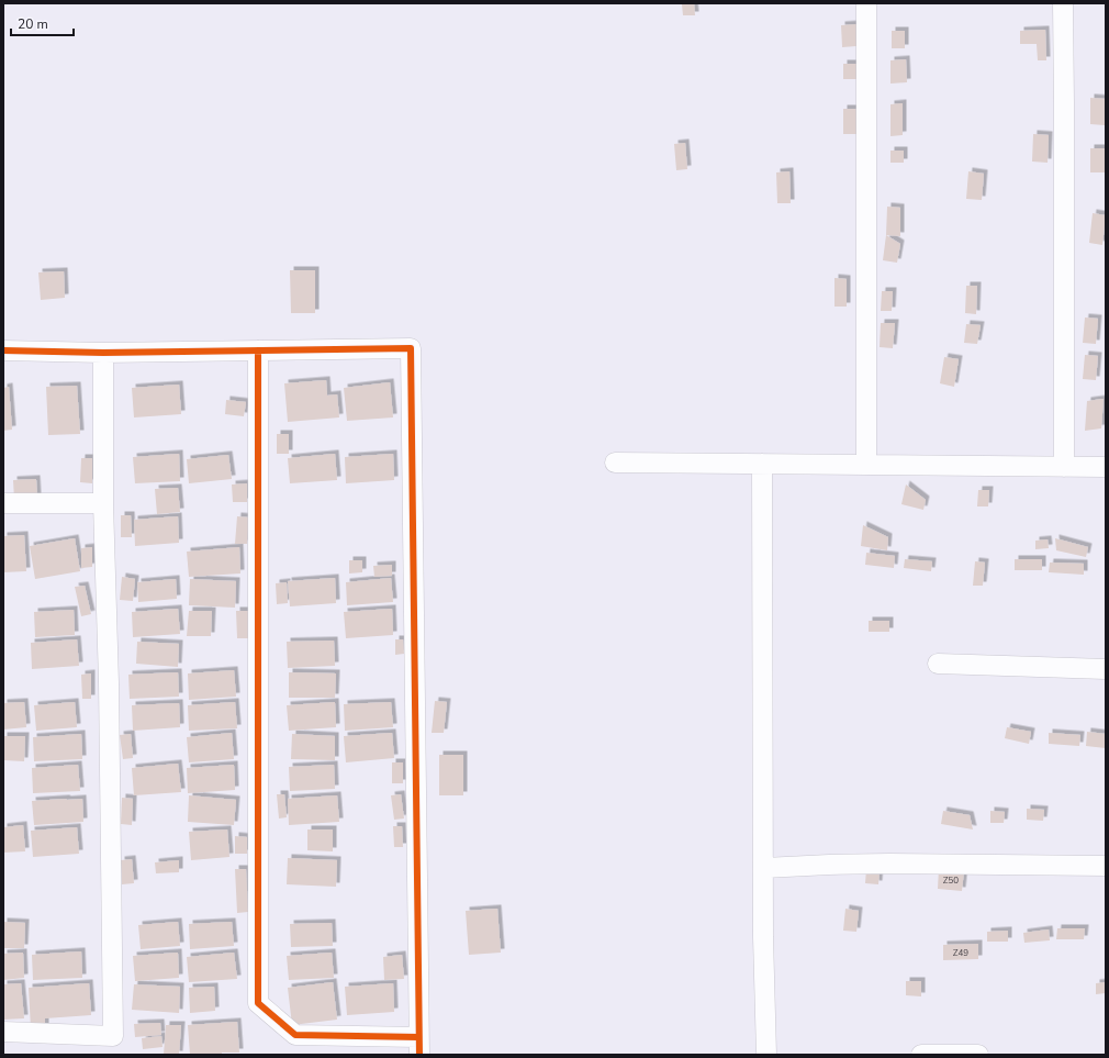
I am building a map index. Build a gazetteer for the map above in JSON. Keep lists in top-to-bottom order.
{
  "house_numbers": ["Z50", "Z49"],
  "scale_bar": "20 m"
}
